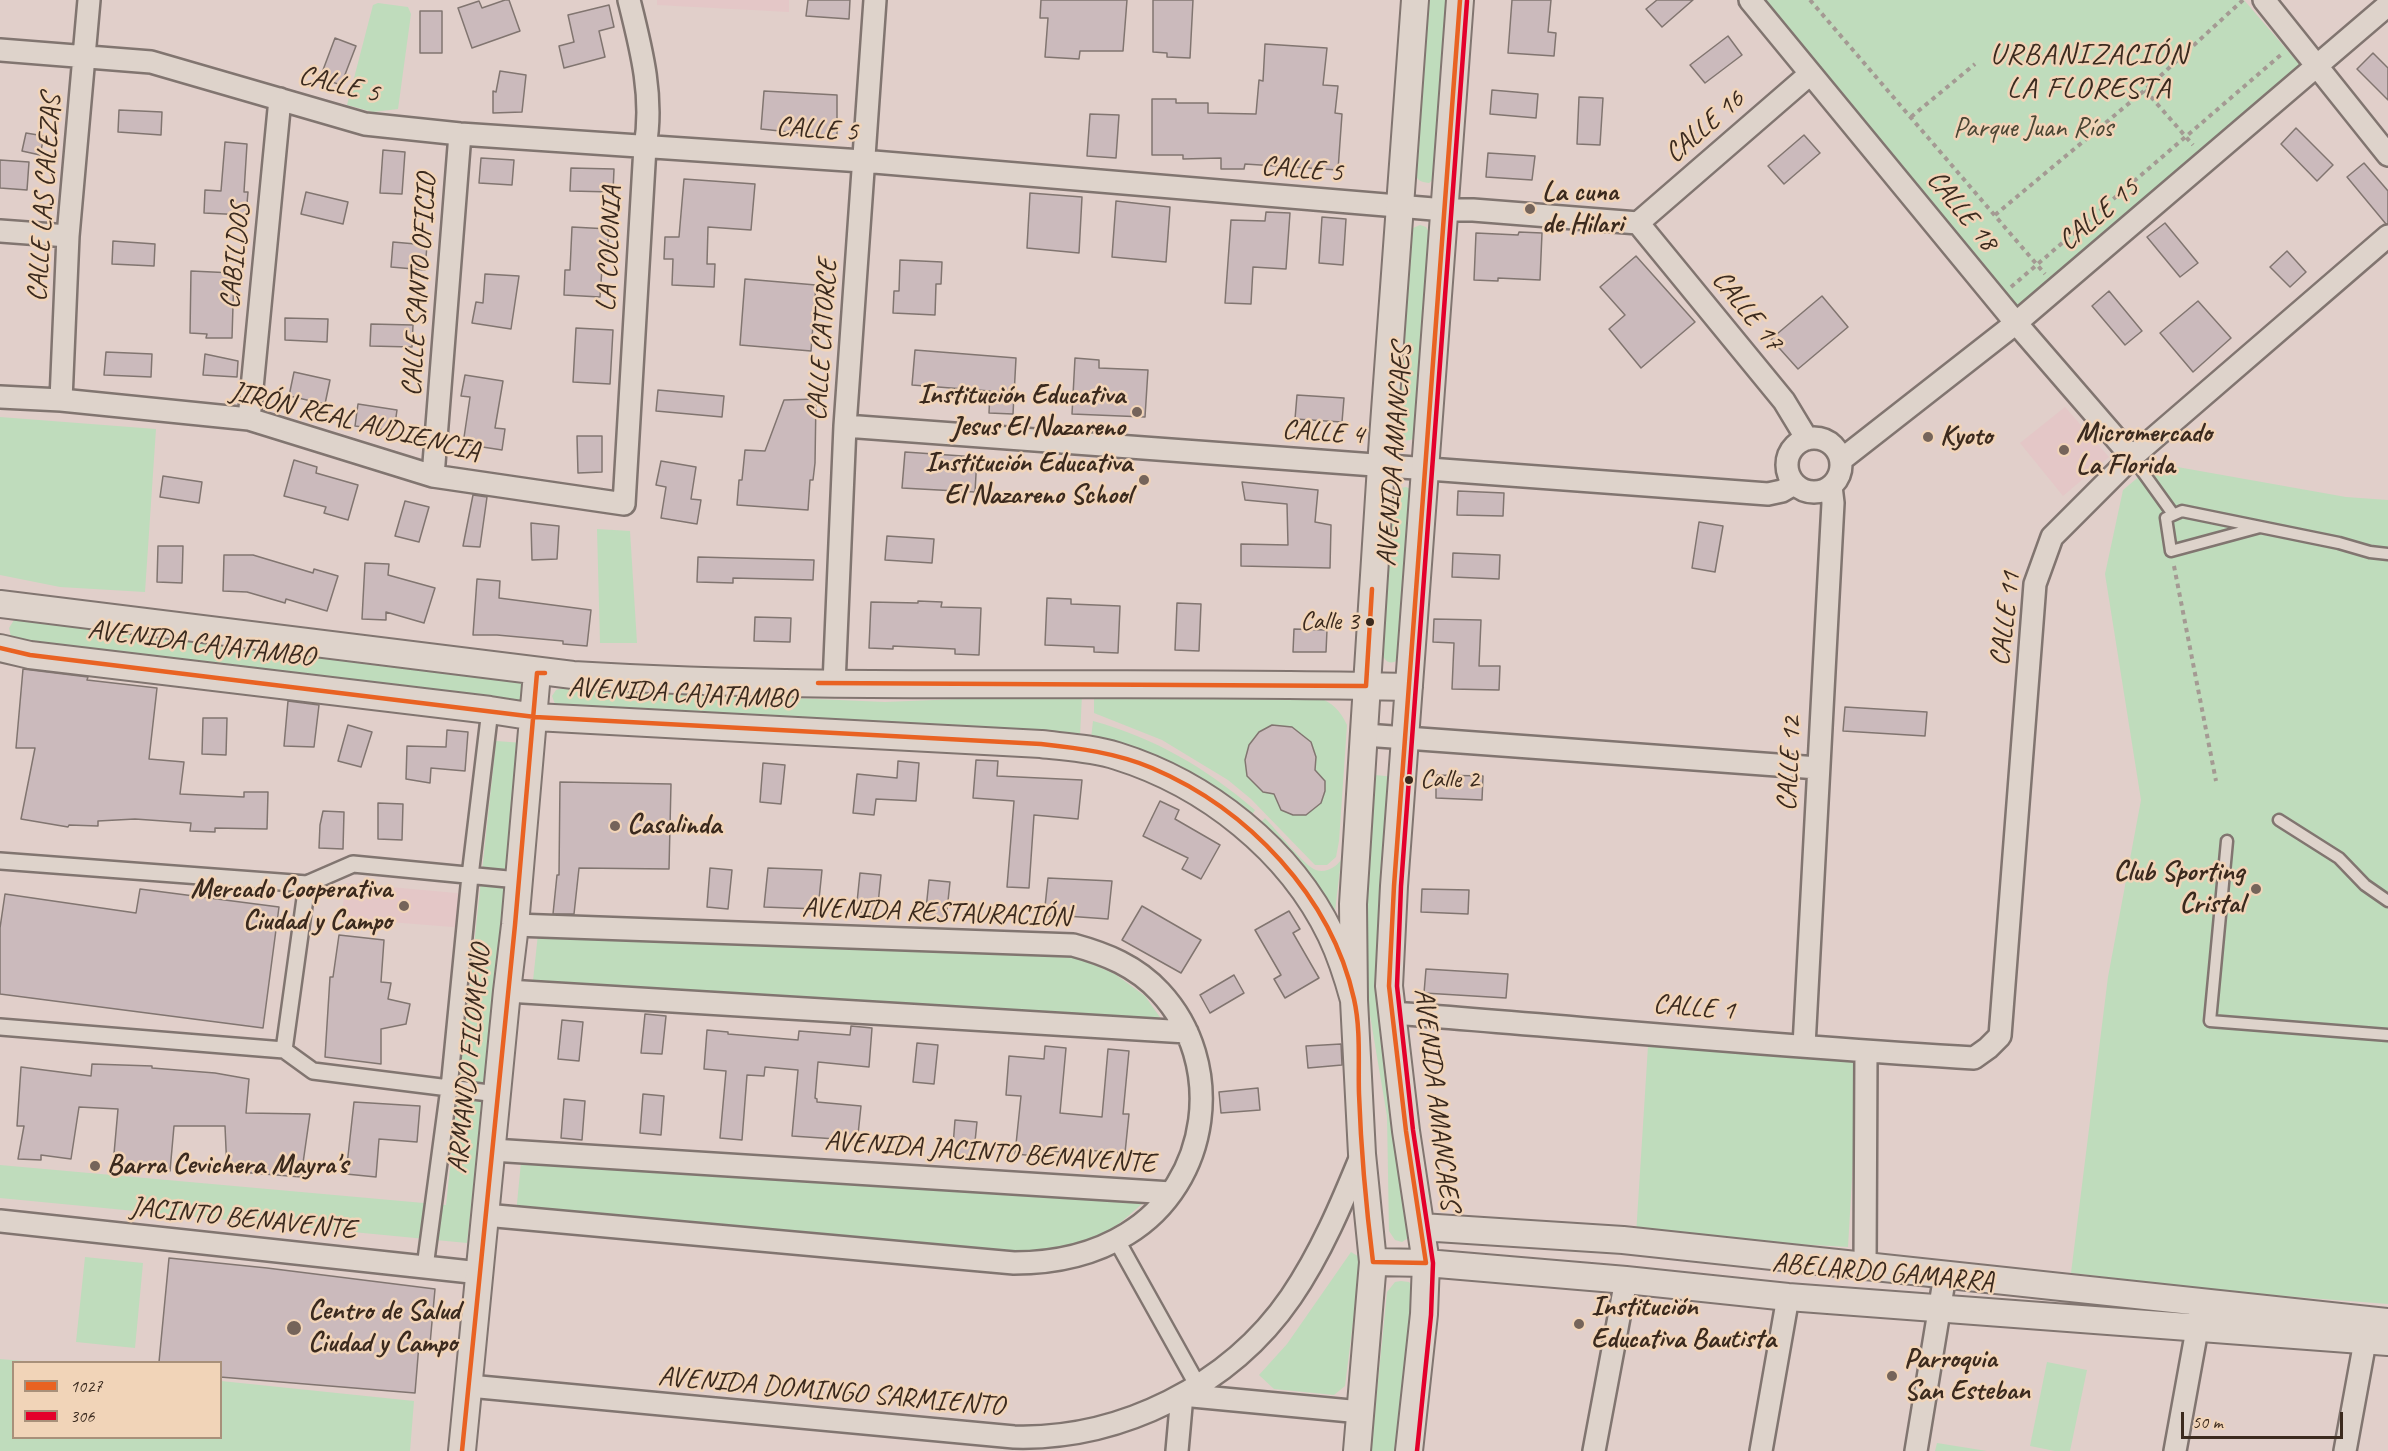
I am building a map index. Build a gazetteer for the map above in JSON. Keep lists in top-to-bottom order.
{
  "streets": {
    "street": [
      "CALLE 5",
      "CALLE 16",
      "CALLE LAS CALEZAS",
      "CALLE 18",
      "CALLE 15",
      "LA COLONIA",
      "CABILDOS",
      "CALLE SANTO OFICIO",
      "CALLE 17",
      "CALLE CATORCE",
      "JIRÓN REAL AUDIENCIA",
      "CALLE 4",
      "AVENIDA AMANCAES",
      "CALLE 11",
      "AVENIDA CAJATAMBO",
      "CALLE 12",
      "AVENIDA RESTAURACIÓN",
      "CALLE 1",
      "ARMANDO FILOMENO",
      "AVENIDA JACINTO BENAVENTE",
      "JACINTO BENAVENTE",
      "ABELARDO GAMARRA",
      "AVENIDA DOMINGO SARMIENTO"
    ]
  },
  "crossings": [
    ["CALLE 5", "CALLE 16"],
    ["CALLE 5", "CALLE LAS CALEZAS"],
    ["CALLE 5", "LA COLONIA"],
    ["CALLE 5", "CABILDOS"],
    ["CALLE 5", "CALLE SANTO OFICIO"],
    ["CALLE 5", "CALLE 17"],
    ["CALLE 5", "CALLE CATORCE"],
    ["CALLE 5", "AVENIDA AMANCAES"],
    ["CALLE 16", "CALLE 18"],
    ["CALLE 16", "CALLE 17"],
    ["CALLE LAS CALEZAS", "JIRÓN REAL AUDIENCIA"],
    ["CALLE 18", "CALLE 15"],
    ["CALLE 18", "CALLE 11"],
    ["CALLE 15", "CALLE 17"],
    ["CALLE 15", "CALLE 4"],
    ["CALLE 15", "CALLE 12"],
    ["LA COLONIA", "JIRÓN REAL AUDIENCIA"],
    ["CABILDOS", "JIRÓN REAL AUDIENCIA"],
    ["CALLE SANTO OFICIO", "JIRÓN REAL AUDIENCIA"],
    ["CALLE 17", "CALLE 4"],
    ["CALLE 17", "CALLE 12"],
    ["CALLE CATORCE", "CALLE 4"],
    ["CALLE CATORCE", "AVENIDA CAJATAMBO"],
    ["CALLE 4", "AVENIDA AMANCAES"],
    ["CALLE 4", "CALLE 12"],
    ["AVENIDA AMANCAES", "AVENIDA CAJATAMBO"],
    ["AVENIDA AMANCAES", "CALLE 1"],
    ["AVENIDA AMANCAES", "ABELARDO GAMARRA"],
    ["AVENIDA AMANCAES", "AVENIDA DOMINGO SARMIENTO"],
    ["CALLE 11", "CALLE 1"],
    ["AVENIDA CAJATAMBO", "ARMANDO FILOMENO"],
    ["CALLE 12", "CALLE 1"],
    ["AVENIDA RESTAURACIÓN", "ARMANDO FILOMENO"],
    ["AVENIDA RESTAURACIÓN", "AVENIDA JACINTO BENAVENTE"],
    ["ARMANDO FILOMENO", "AVENIDA JACINTO BENAVENTE"],
    ["ARMANDO FILOMENO", "JACINTO BENAVENTE"],
    ["ARMANDO FILOMENO", "AVENIDA DOMINGO SARMIENTO"]
  ],
  "districts": ["URBANIZACIÓN LA FLORESTA"],
  "parks": ["Parque Juan Ríos"],
  "places": [
    "La cuna de Hilari",
    "Institución Educativa Jesus El Nazareno",
    "Kyoto",
    "Micromercado La Florida",
    "Institución Educativa El Nazareno School",
    "Calle 3",
    "Calle 2",
    "Casalinda",
    "Club Sporting Cristal",
    "Mercado Cooperativa Ciudad y Campo",
    "Barra Cevichera Mayra's",
    "Institución Educativa Bautista",
    "Centro de Salud Ciudad y Campo",
    "Parroquia San Esteban"
  ],
  "lines": ["transit line 1027", "transit line 306"],
  "legend": ["1027", "306"],
  "scale_bar": "50 m"
}
